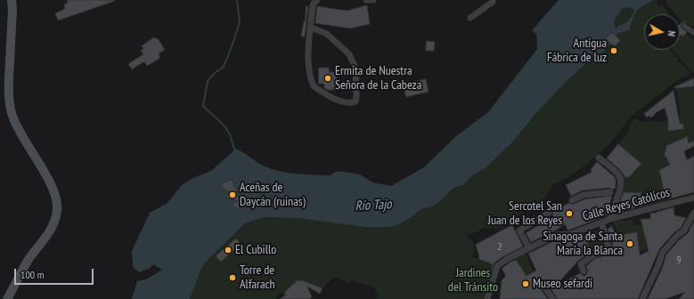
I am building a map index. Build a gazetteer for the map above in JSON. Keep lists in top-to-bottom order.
{
  "streets": {
    "street": ["Calle Reyes Católicos"]
  },
  "water": ["Río Tajo"],
  "parks": ["Jardines del Tránsito"],
  "places": [
    "Antigua Fábrica de luz",
    "Ermita de Nuestra Señora de la Cabeza",
    "Aceñas de Daycán (ruinas)",
    "Sercotel San Juan de los Reyes",
    "Sinagoga de Santa María la Blanca",
    "El Cubillo",
    "Torre de Alfarach",
    "Museo sefardi"
  ],
  "house_numbers": ["2", "9"],
  "scale_bar": "100 m",
  "north": "right"
}
